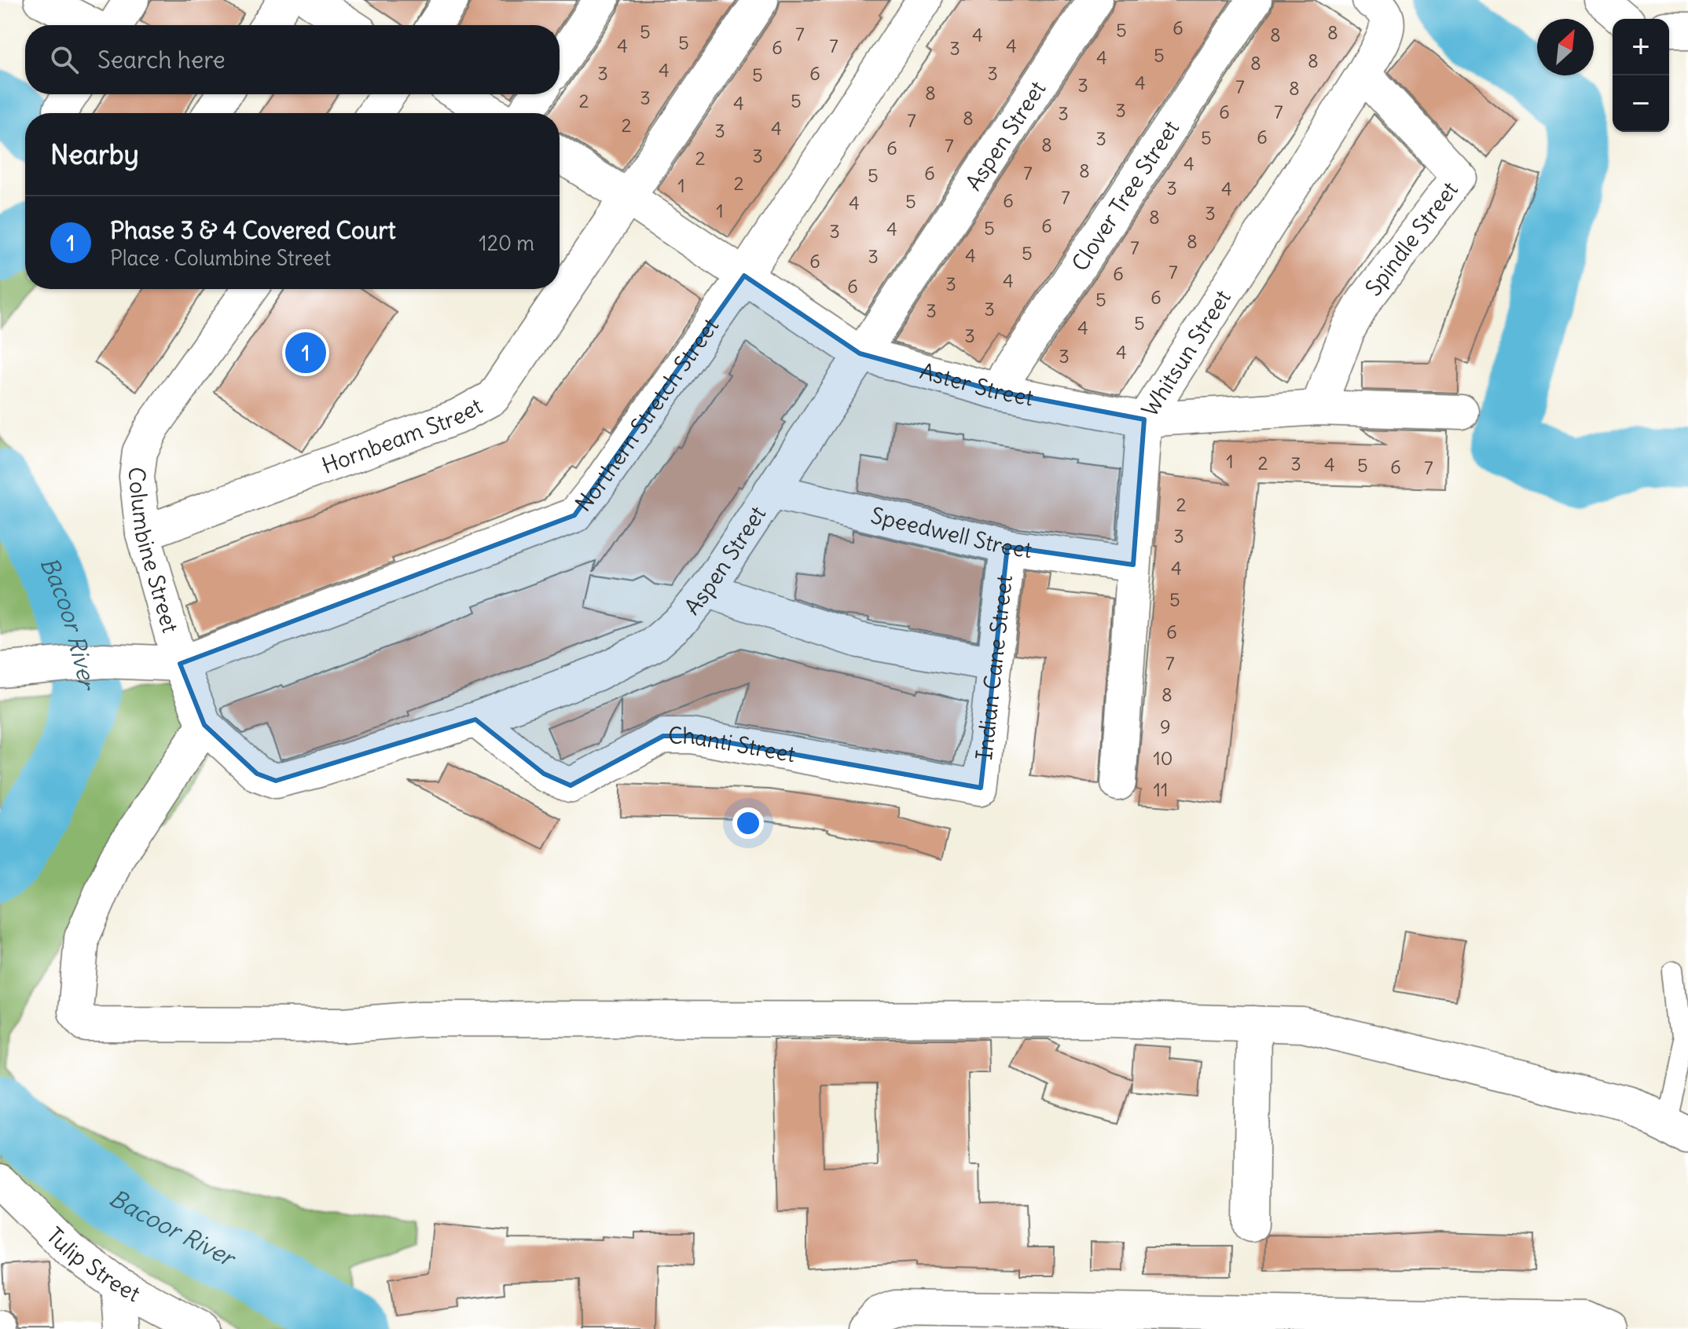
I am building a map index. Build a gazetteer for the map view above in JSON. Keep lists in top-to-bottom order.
{
  "streets": {
    "street": [
      "Aspen Street",
      "Clover Tree Street",
      "Spindle Street",
      "Whitsun Street",
      "Aster Street",
      "Northern Stretch Street",
      "Hornbeam Street",
      "Speedwell Street",
      "Columbine Street",
      "Indian Cane Street",
      "Chanti Street",
      "Tulip Street"
    ]
  },
  "crossings": [
    ["Aspen Street", "Aster Street"],
    ["Aspen Street", "Northern Stretch Street"],
    ["Aspen Street", "Speedwell Street"],
    ["Aspen Street", "Columbine Street"],
    ["Aspen Street", "Chanti Street"],
    ["Clover Tree Street", "Aster Street"],
    ["Spindle Street", "Whitsun Street"],
    ["Spindle Street", "Aster Street"],
    ["Whitsun Street", "Aster Street"],
    ["Whitsun Street", "Speedwell Street"],
    ["Aster Street", "Northern Stretch Street"],
    ["Aster Street", "Hornbeam Street"],
    ["Northern Stretch Street", "Columbine Street"],
    ["Hornbeam Street", "Columbine Street"],
    ["Speedwell Street", "Indian Cane Street"],
    ["Indian Cane Street", "Chanti Street"]
  ],
  "water": ["Bacoor River"],
  "house_numbers": [
    "6",
    "5",
    "5",
    "8",
    "7",
    "4",
    "8",
    "5",
    "4",
    "7",
    "4",
    "6",
    "3",
    "5",
    "4",
    "8",
    "8",
    "4",
    "3",
    "6",
    "3",
    "5",
    "4",
    "3",
    "7",
    "8",
    "8",
    "3",
    "2",
    "5",
    "4",
    "3",
    "6",
    "7",
    "3",
    "8",
    "7",
    "2",
    "4",
    "3",
    "6",
    "5",
    "3",
    "8",
    "7",
    "6",
    "3",
    "2",
    "4",
    "8",
    "6",
    "7",
    "5",
    "2",
    "1",
    "3",
    "4",
    "7",
    "6",
    "5",
    "4",
    "1",
    "3",
    "8",
    "6",
    "5",
    "4",
    "3",
    "8",
    "7",
    "5",
    "4",
    "3",
    "6",
    "7",
    "6",
    "4",
    "3",
    "6",
    "6",
    "5",
    "3",
    "3",
    "5",
    "4",
    "3",
    "4",
    "3",
    "1",
    "2",
    "3",
    "4",
    "5",
    "6",
    "7",
    "2",
    "3",
    "4",
    "5",
    "6",
    "7",
    "8",
    "9",
    "10",
    "11"
  ],
  "north": "top right",
  "page": {
    "map_buttons": ["+", "−"],
    "search": "Search here",
    "heading": "Nearby",
    "list": [
      {
        "mark": "1",
        "name": "Phase 3 & 4 Covered Court",
        "note": "Place · Columbine Street",
        "value": "120 m"
      }
    ],
    "pins": "1"
  }
}
